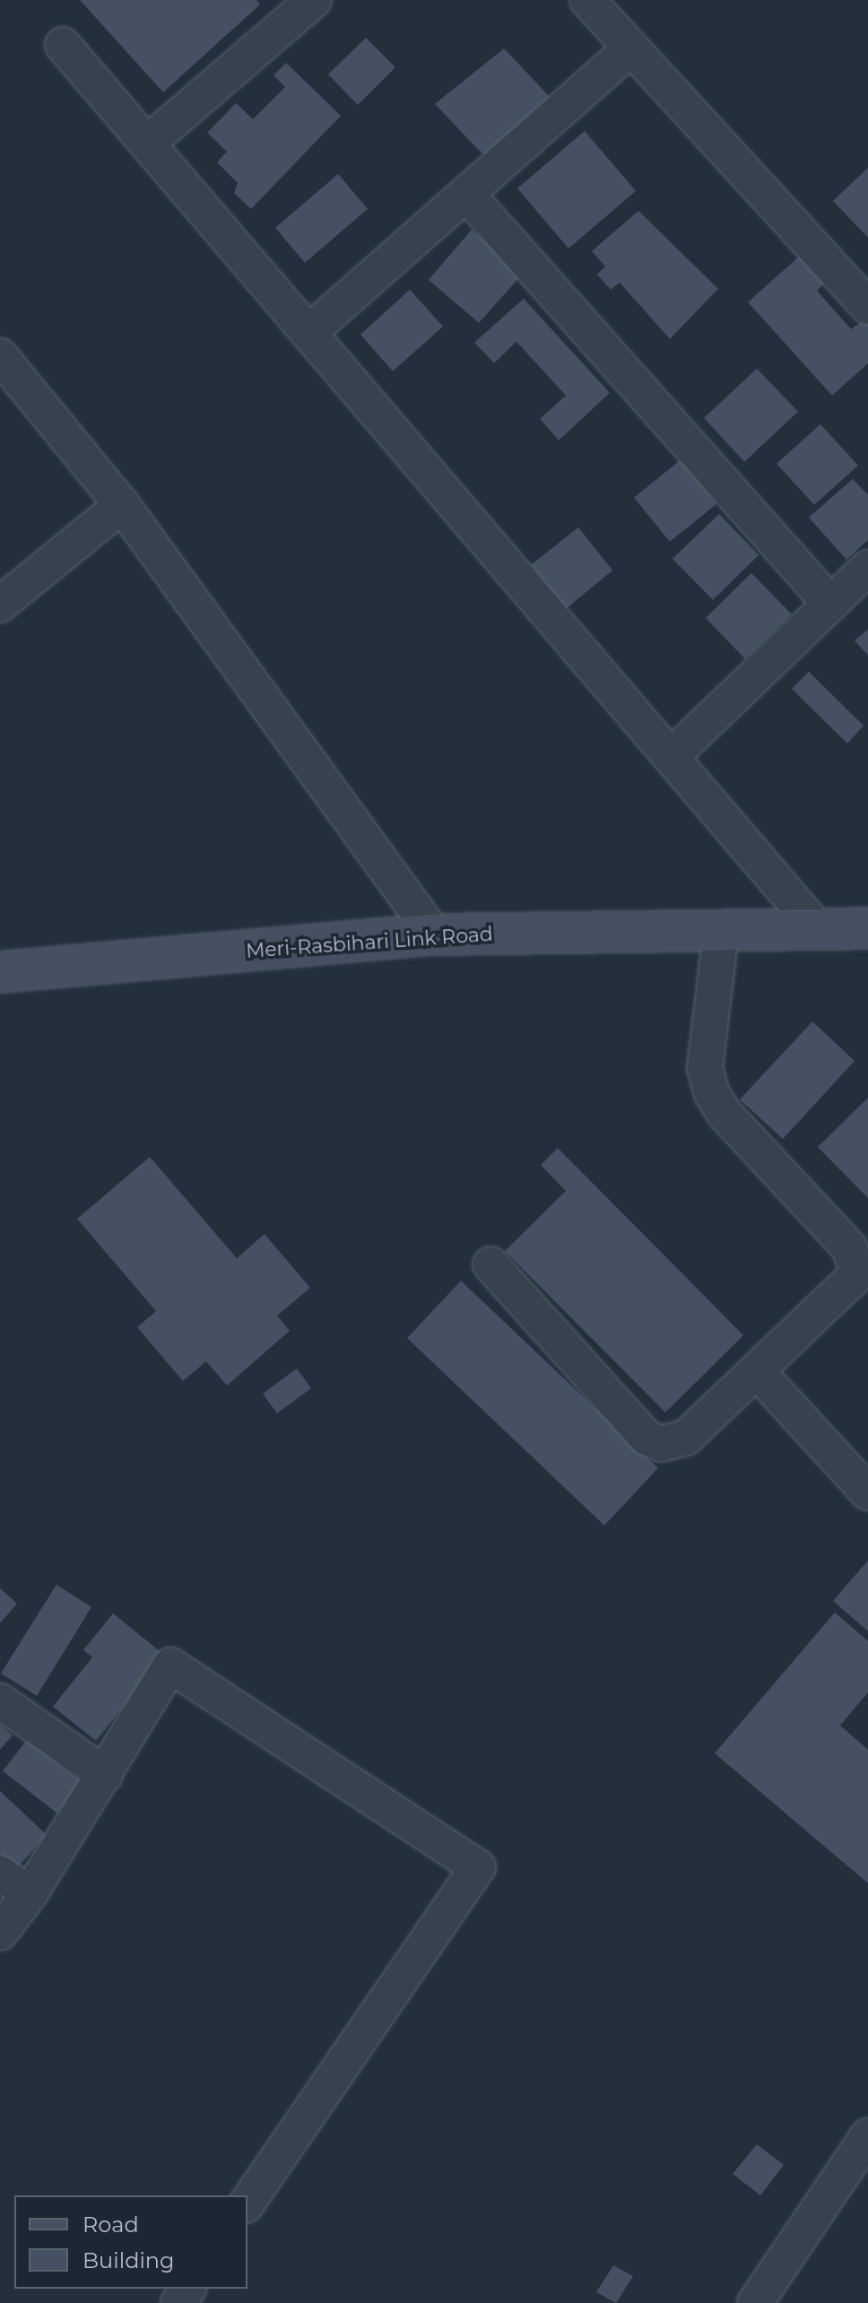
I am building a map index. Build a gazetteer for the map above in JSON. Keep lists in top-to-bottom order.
{
  "streets": {
    "main road": ["Meri-Rasbihari Link Road"]
  },
  "legend": ["Road", "Building"]
}
